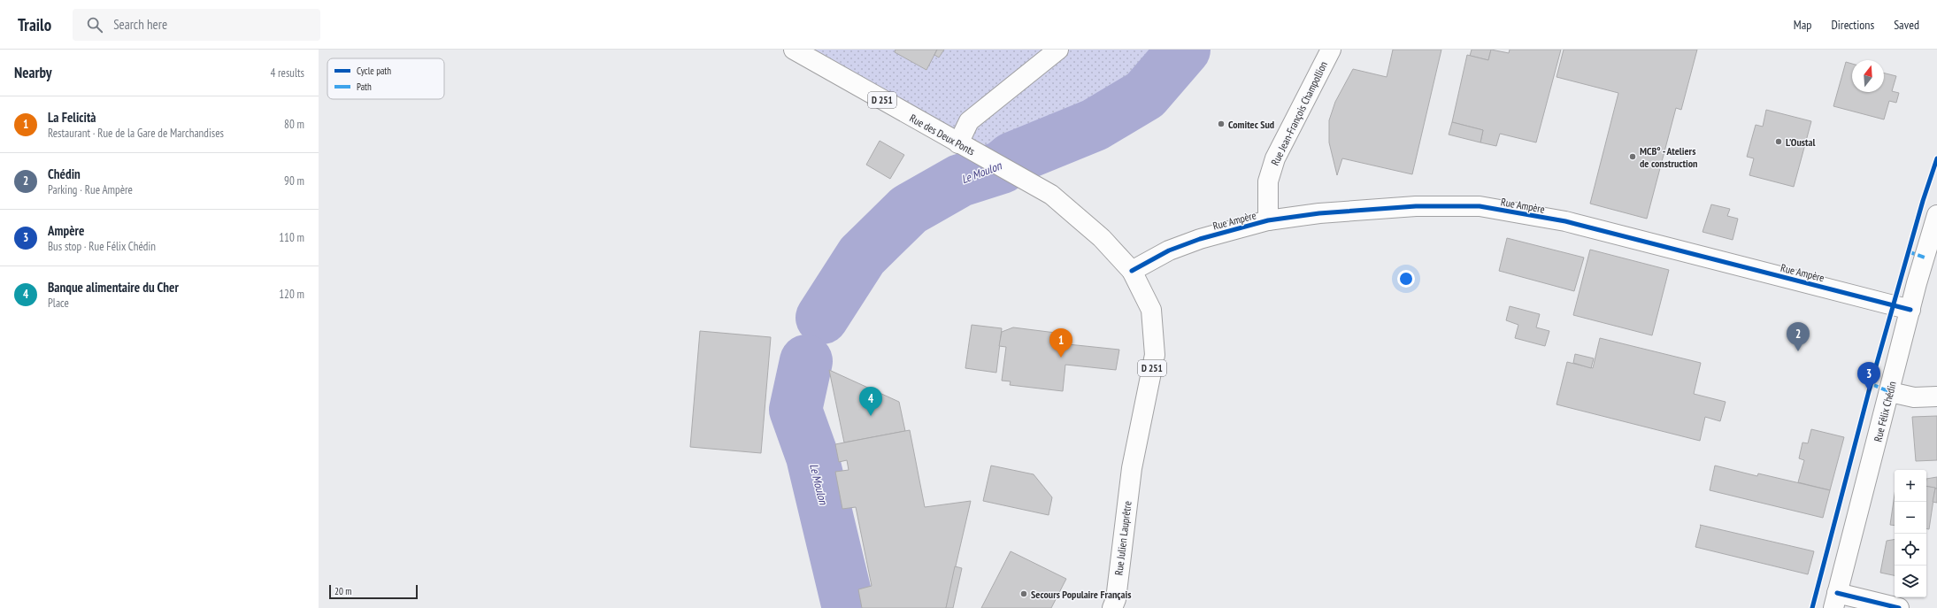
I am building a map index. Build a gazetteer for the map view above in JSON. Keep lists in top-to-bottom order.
{
  "streets": {
    "street": [
      "D 251",
      "Rue Jean-François Champollion",
      "Rue des Deux Ponts",
      "Rue Ampère",
      "Rue Félix Chédin",
      "Rue Julien Lauprêtre"
    ]
  },
  "crossings": [
    ["Rue Jean-François Champollion", "Rue Ampère"],
    ["Rue des Deux Ponts", "Rue Ampère"],
    ["Rue des Deux Ponts", "Rue Julien Lauprêtre"],
    ["Rue Ampère", "Rue Félix Chédin"],
    ["Rue Ampère", "Rue Julien Lauprêtre"]
  ],
  "water": ["Le Moulon"],
  "places": [
    "Comitec Sud",
    "L'Oustal",
    "MCB° - Ateliers de construction",
    "Secours Populaire Français"
  ],
  "legend": ["Cycle path", "Path"],
  "scale_bar": "20 m",
  "north": "top",
  "page": {
    "header": "Trailo",
    "search": "Search here",
    "nav": ["Map", "Directions", "Saved"],
    "heading": ["Nearby", "4 results"],
    "list": [
      {
        "mark": "1",
        "name": "La Felicità",
        "note": "Restaurant · Rue de la Gare de Marchandises",
        "value": "80 m"
      },
      {
        "mark": "2",
        "name": "Chédin",
        "note": "Parking · Rue Ampère",
        "value": "90 m"
      },
      {
        "mark": "3",
        "name": "Ampère",
        "note": "Bus stop · Rue Félix Chédin",
        "value": "110 m"
      },
      {
        "mark": "4",
        "name": "Banque alimentaire du Cher",
        "note": "Place",
        "value": "120 m"
      }
    ],
    "pins": [
      "2",
      "1",
      "3",
      "4"
    ],
    "map_buttons": ["+", "−"],
    "scale": "20 m"
  }
}
